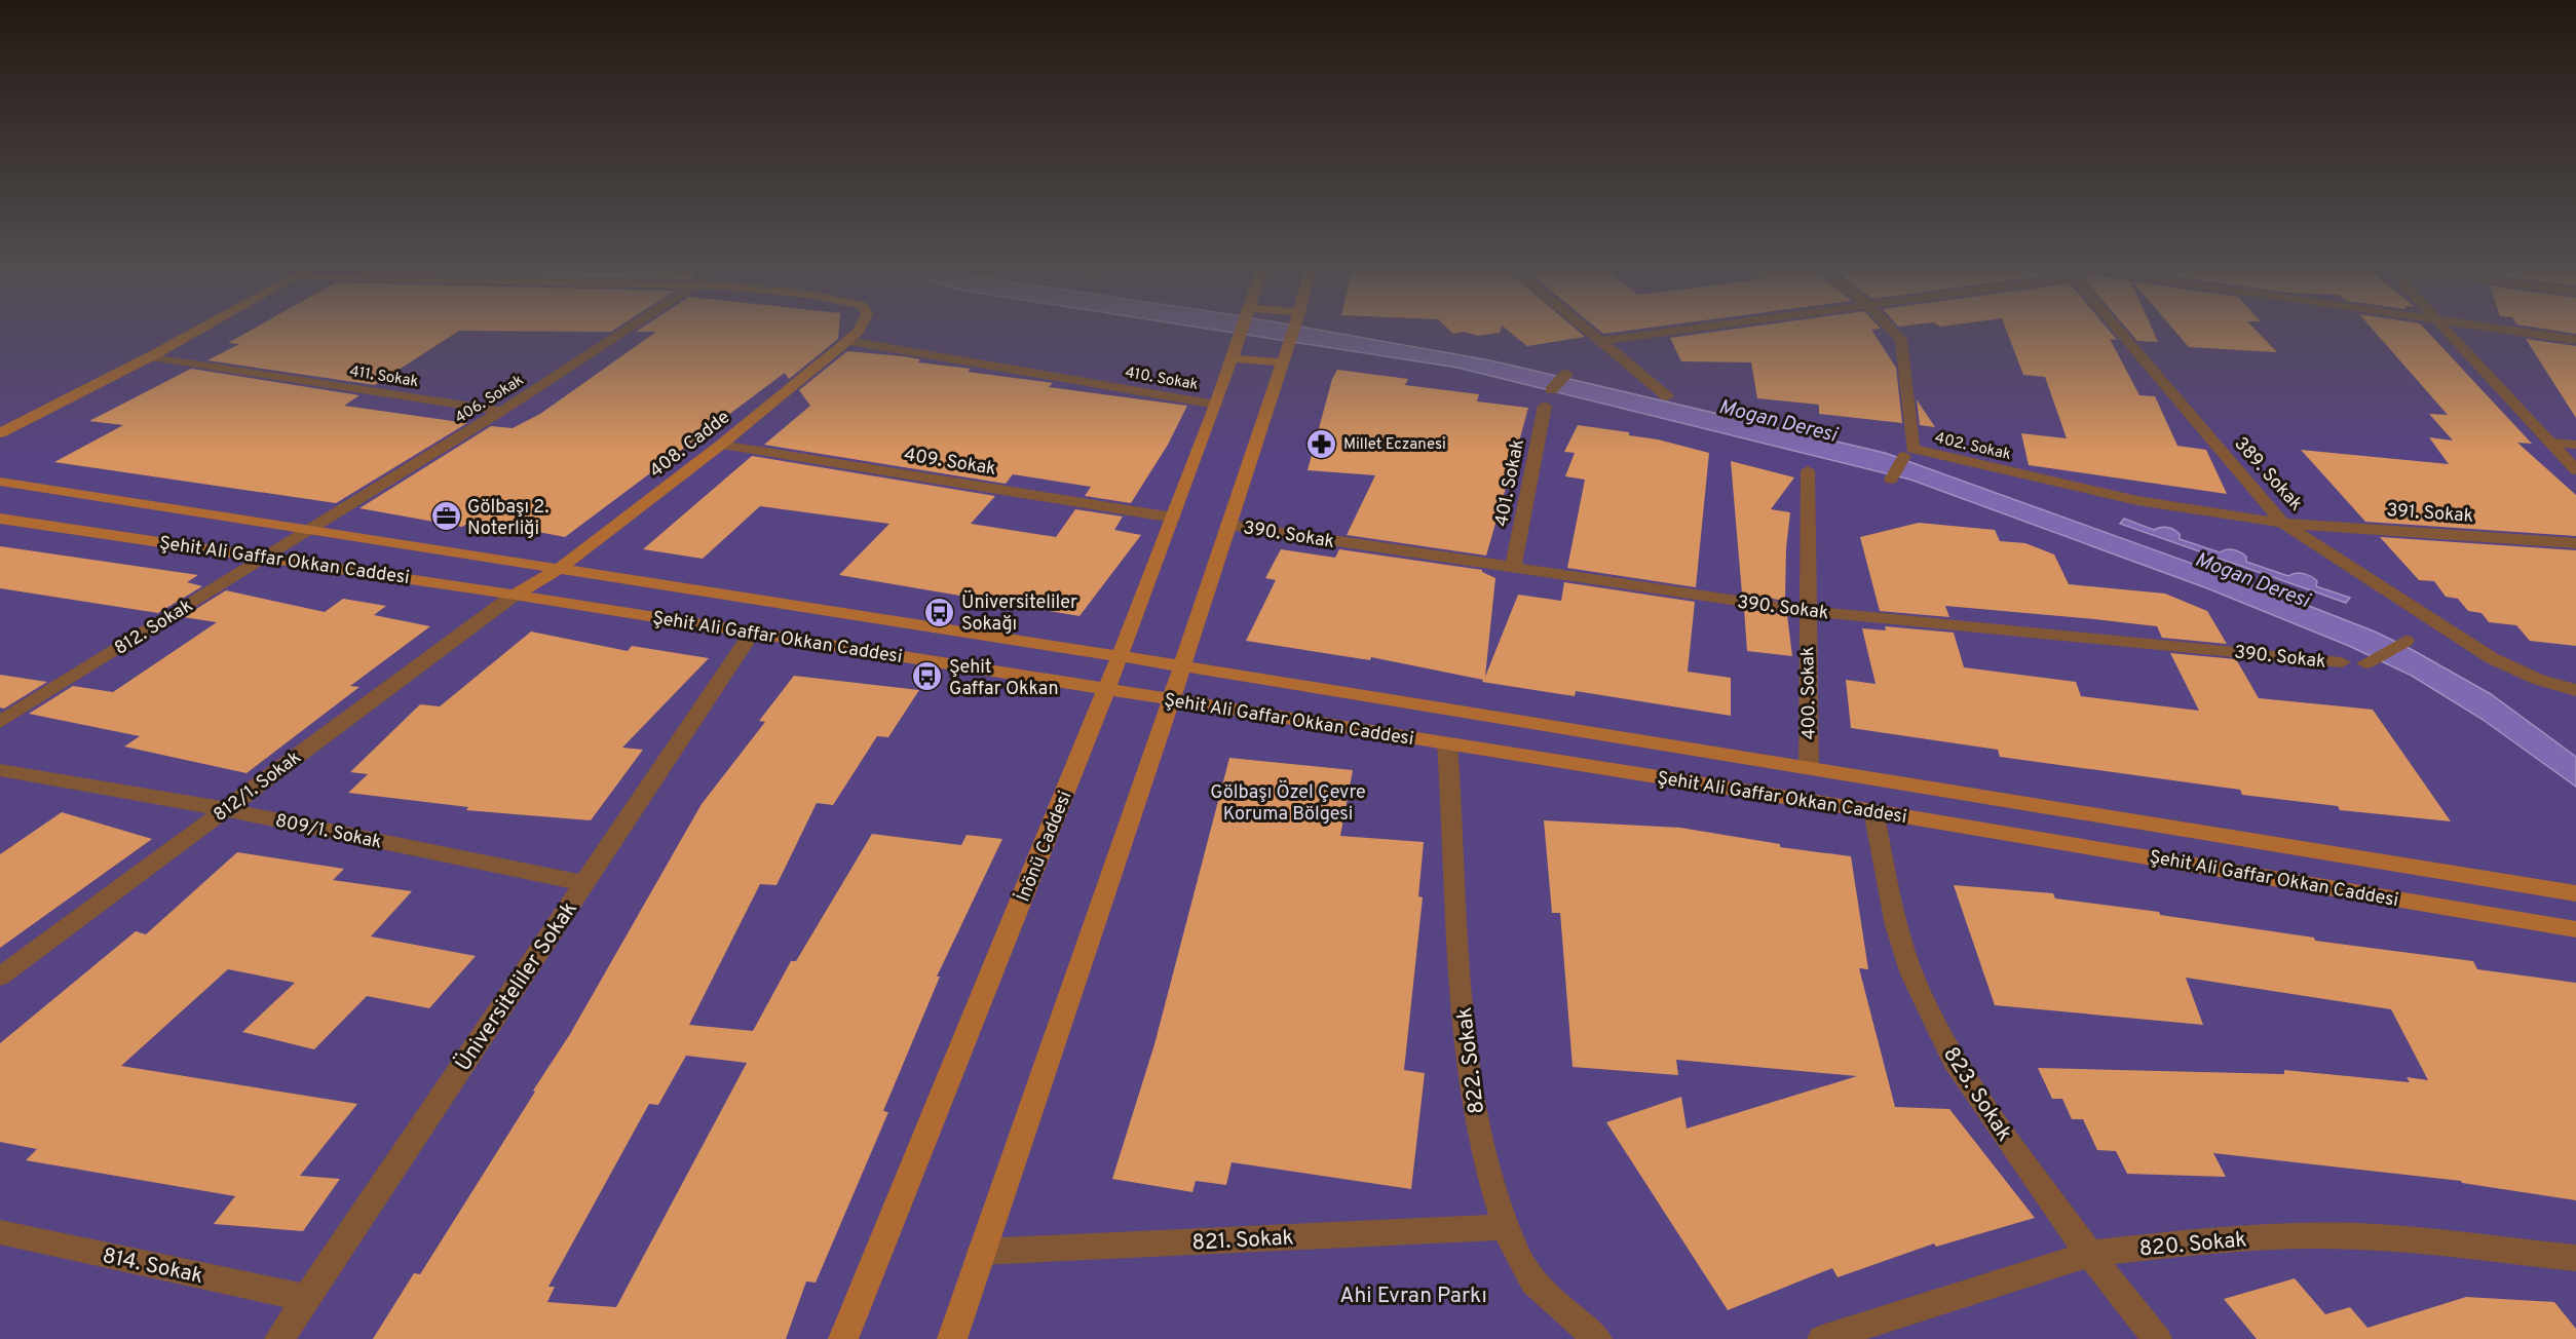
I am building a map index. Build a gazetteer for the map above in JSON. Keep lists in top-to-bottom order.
{
  "streets": {
    "street": [
      "411. Sokak",
      "410. Sokak",
      "406. Sokak",
      "408. Cadde",
      "402. Sokak",
      "409. Sokak",
      "389. Sokak",
      "401. Sokak",
      "391. Sokak",
      "390. Sokak",
      "Şehit Ali Gaffar Okkan Caddesi",
      "812. Sokak",
      "400. Sokak",
      "812/1. Sokak",
      "809/1. Sokak",
      "İnönü Caddesi",
      "Üniversiteliler Sokak",
      "822. Sokak",
      "823. Sokak",
      "821. Sokak",
      "820. Sokak",
      "814. Sokak"
    ]
  },
  "crossings": [
    ["411. Sokak", "406. Sokak"],
    ["410. Sokak", "408. Cadde"],
    ["410. Sokak", "İnönü Caddesi"],
    ["406. Sokak", "Şehit Ali Gaffar Okkan Caddesi"],
    ["406. Sokak", "812. Sokak"],
    ["408. Cadde", "409. Sokak"],
    ["408. Cadde", "Şehit Ali Gaffar Okkan Caddesi"],
    ["408. Cadde", "812/1. Sokak"],
    ["402. Sokak", "391. Sokak"],
    ["409. Sokak", "İnönü Caddesi"],
    ["389. Sokak", "391. Sokak"],
    ["401. Sokak", "390. Sokak"],
    ["390. Sokak", "400. Sokak"],
    ["Şehit Ali Gaffar Okkan Caddesi", "812. Sokak"],
    ["Şehit Ali Gaffar Okkan Caddesi", "400. Sokak"],
    ["Şehit Ali Gaffar Okkan Caddesi", "812/1. Sokak"],
    ["Şehit Ali Gaffar Okkan Caddesi", "İnönü Caddesi"],
    ["Şehit Ali Gaffar Okkan Caddesi", "Üniversiteliler Sokak"],
    ["Şehit Ali Gaffar Okkan Caddesi", "822. Sokak"],
    ["Şehit Ali Gaffar Okkan Caddesi", "823. Sokak"],
    ["812/1. Sokak", "809/1. Sokak"],
    ["809/1. Sokak", "Üniversiteliler Sokak"],
    ["Üniversiteliler Sokak", "814. Sokak"],
    ["822. Sokak", "821. Sokak"],
    ["823. Sokak", "820. Sokak"]
  ],
  "water": ["Mogan Deresi"],
  "parks": ["Gölbaşı Özel Çevre Koruma Bölgesi", "Ahi Evran Parkı"],
  "places": {
    "pharmacy": ["Millet Eczanesi"],
    "office": ["Gölbaşı 2. Noterliği"],
    "bus stop": ["Üniversiteliler Sokağı", "Şehit Gaffar Okkan"]
  }
}
